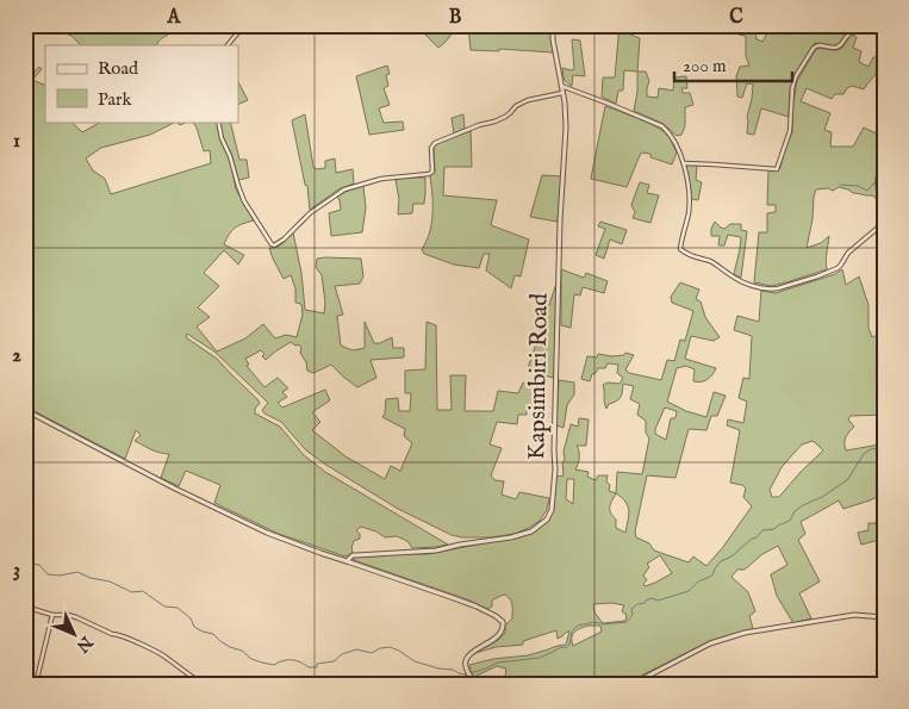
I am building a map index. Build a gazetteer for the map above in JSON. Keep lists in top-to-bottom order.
{
  "streets": {
    "street": ["Kapsimbiri Road"]
  },
  "legend": ["Road", "Park"],
  "scale_bar": "200 m",
  "north": "bottom right",
  "grid": {
    "columns": ["A", "B", "C"],
    "rows": ["1", "2", "3"]
  }
}
